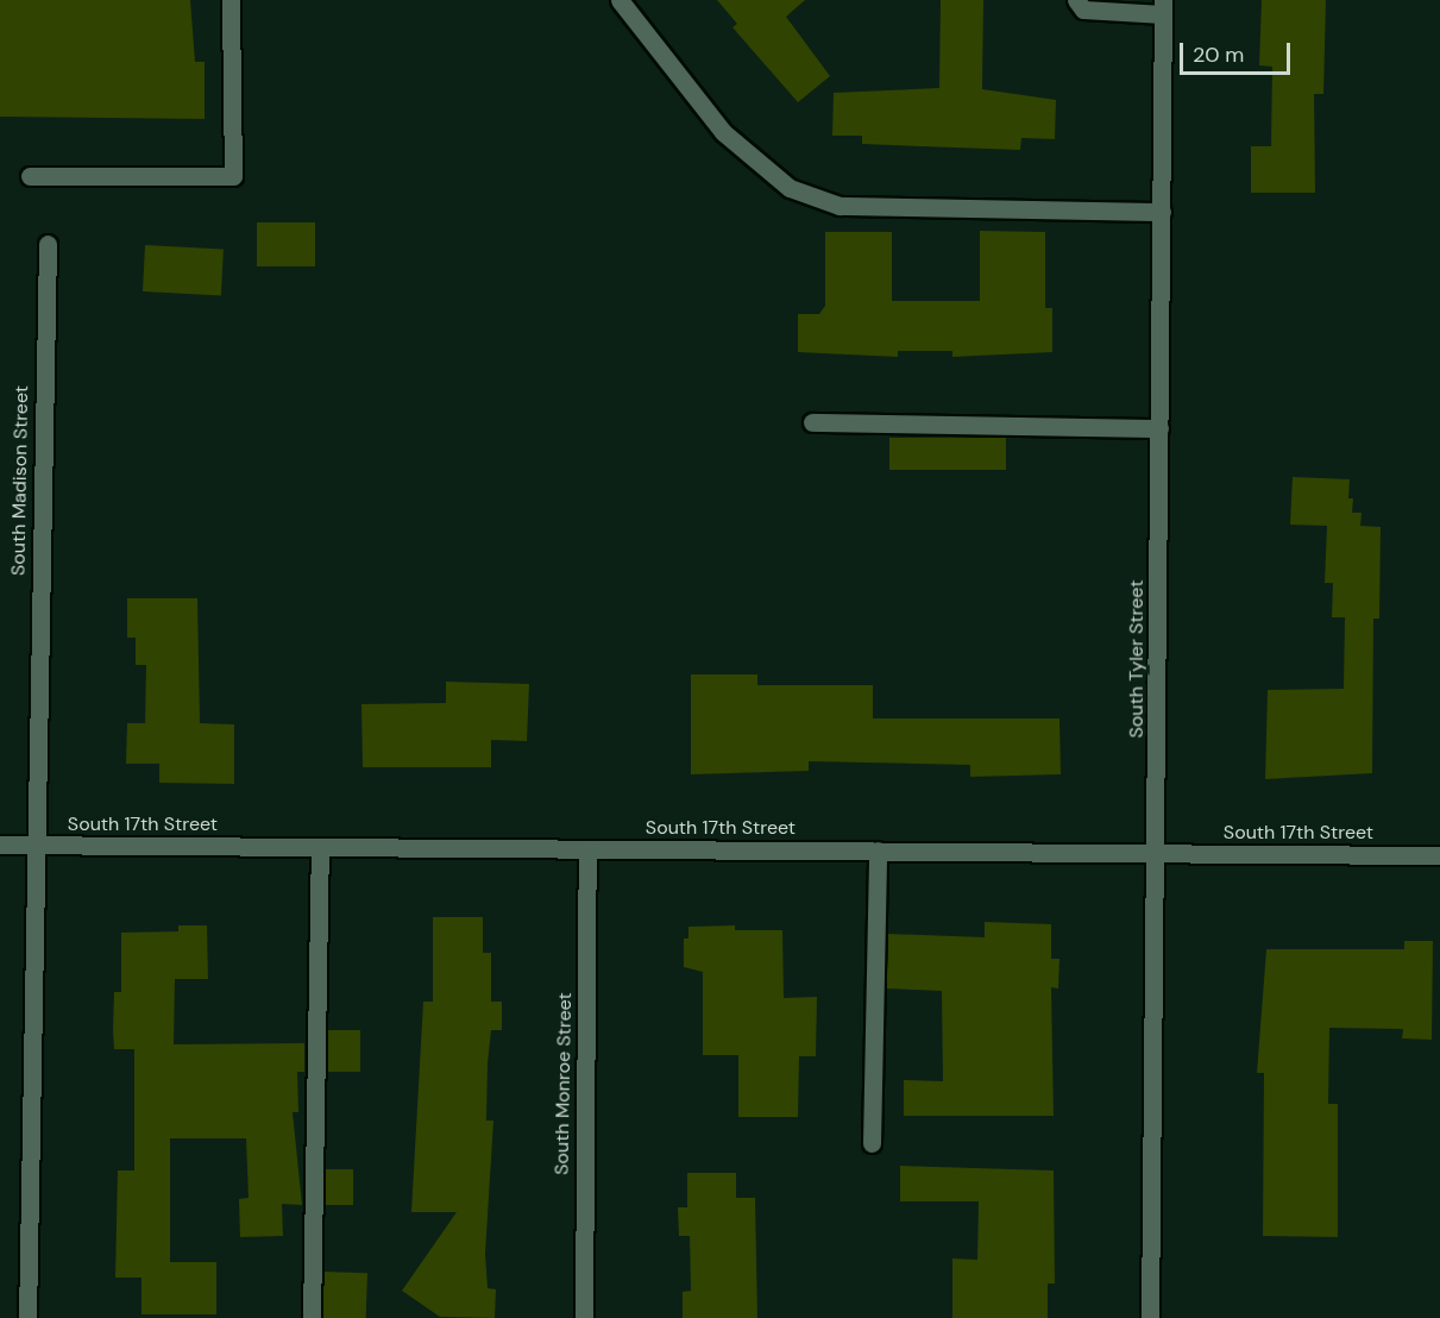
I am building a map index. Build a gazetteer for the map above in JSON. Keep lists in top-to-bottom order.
{
  "streets": {
    "street": [
      "South Madison Street",
      "South Tyler Street",
      "South 17th Street",
      "South Monroe Street"
    ]
  },
  "crossings": [
    ["South Madison Street", "South 17th Street"],
    ["South Tyler Street", "South 17th Street"],
    ["South 17th Street", "South Monroe Street"]
  ],
  "scale_bar": "20 m"
}
